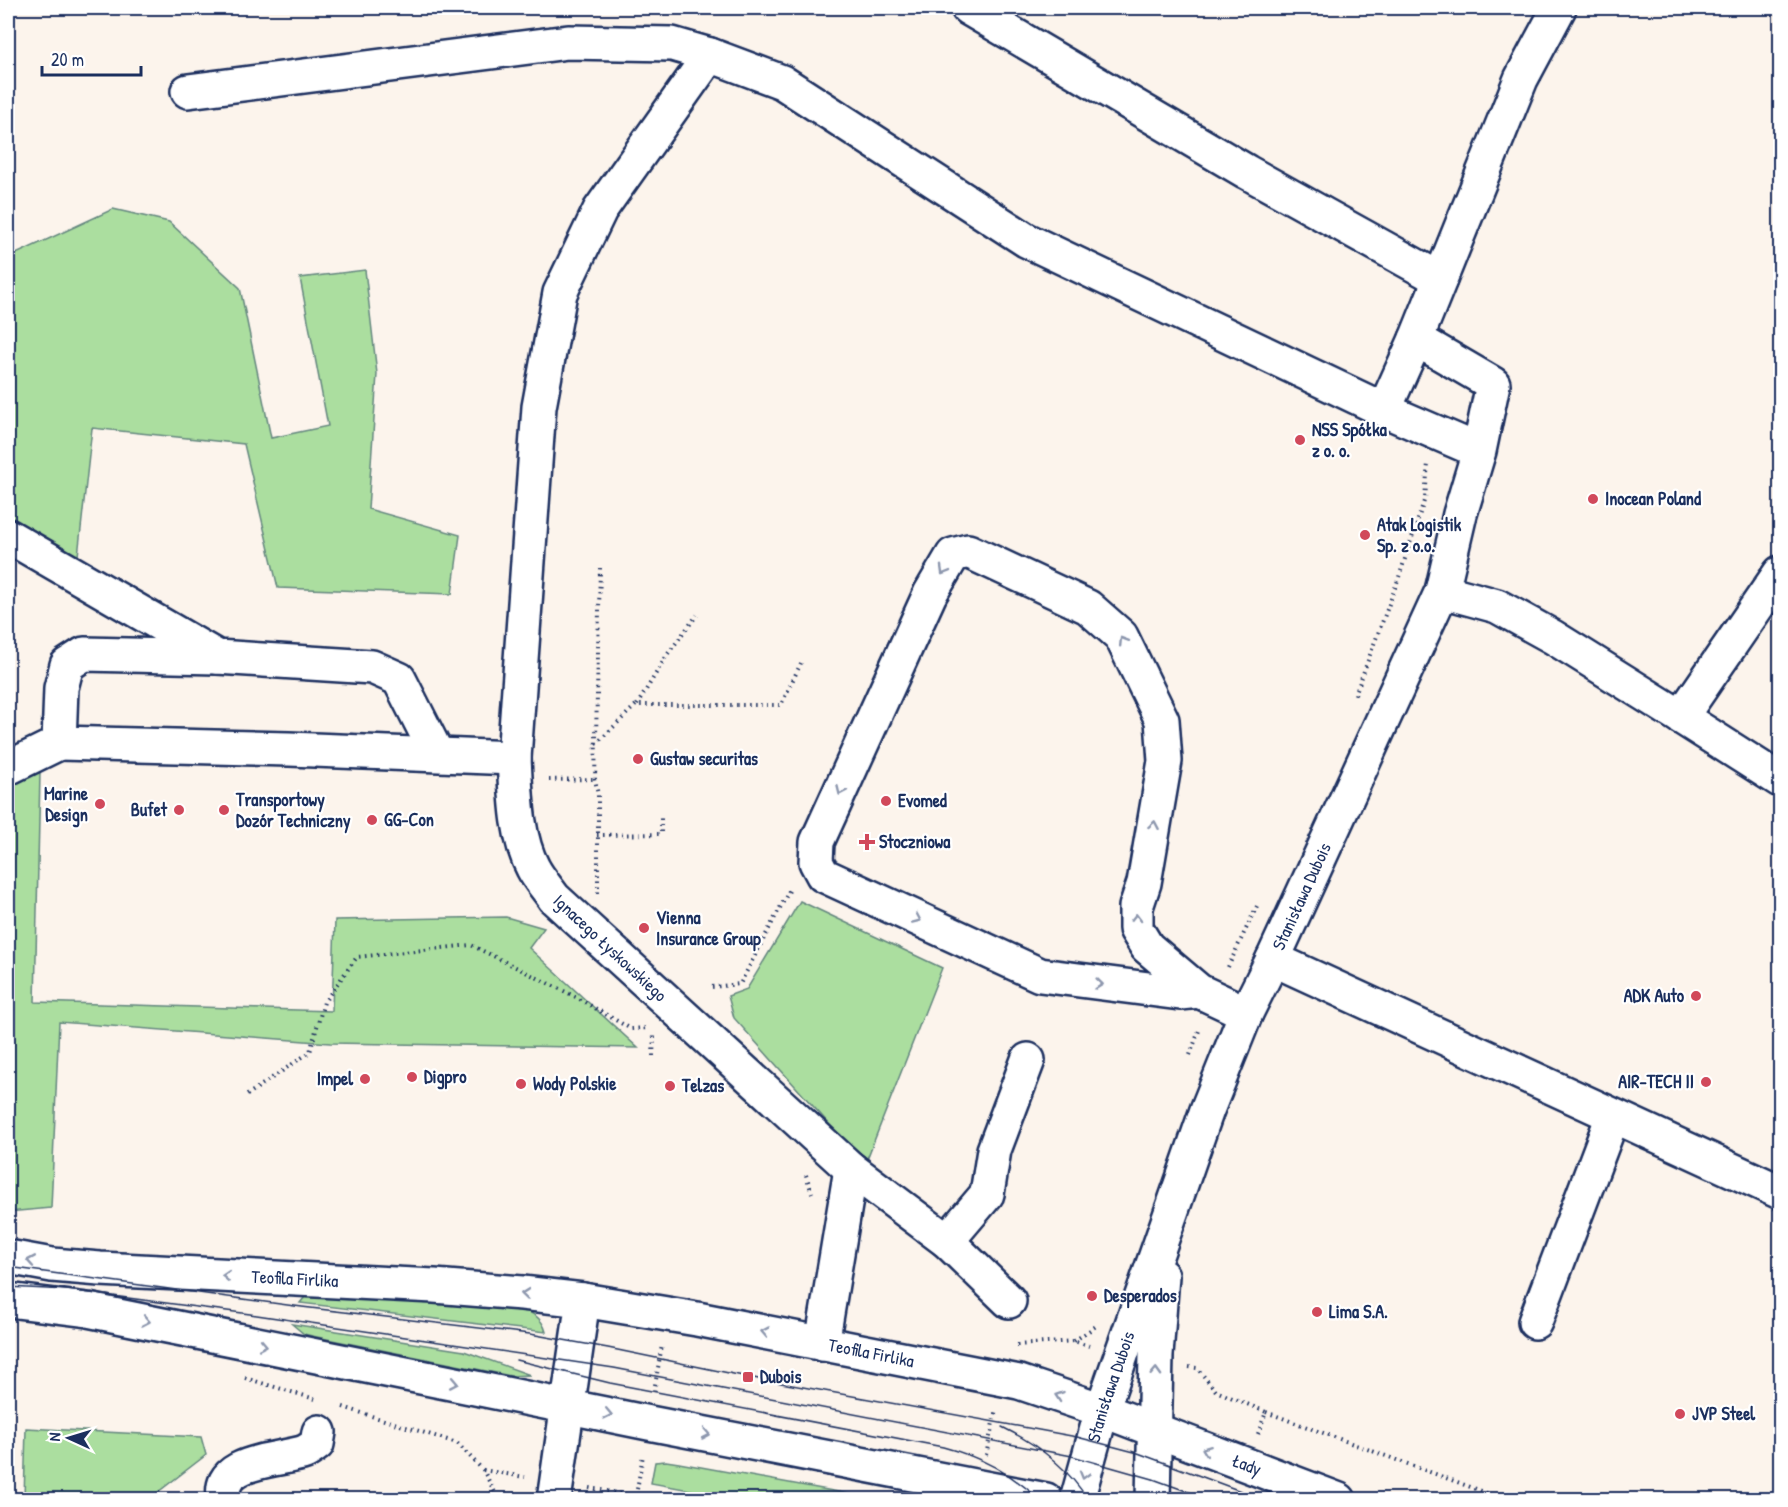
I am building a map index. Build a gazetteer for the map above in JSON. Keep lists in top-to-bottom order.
{
  "streets": {
    "street": [
      "Stanisława Dubois",
      "Ignacego Łyskowskiego",
      "Teofila Firlika",
      "Łady"
    ]
  },
  "crossings": [
    ["Stanisława Dubois", "Teofila Firlika"],
    ["Stanisława Dubois", "Łady"],
    ["Teofila Firlika", "Łady"]
  ],
  "one_way": ["Łady"],
  "places": {
    "other": [
      "NSS Spółka z o. o.",
      "Inocean Poland",
      "Atak Logistik Sp. z o.o.",
      "Gustaw securitas",
      "Evomed",
      "Marine Design",
      "Bufet",
      "Transportowy Dozór Techniczny",
      "GG-Con",
      "Vienna Insurance Group",
      "ADK Auto",
      "Digpro",
      "Impel",
      "AIR-TECH II",
      "Wody Polskie",
      "Telzas",
      "Desperados",
      "Lima S.A.",
      "JVP Steel"
    ],
    "health": ["Stoczniowa"],
    "transit": ["Dubois"]
  },
  "scale_bar": "20 m",
  "north": "left"
}
